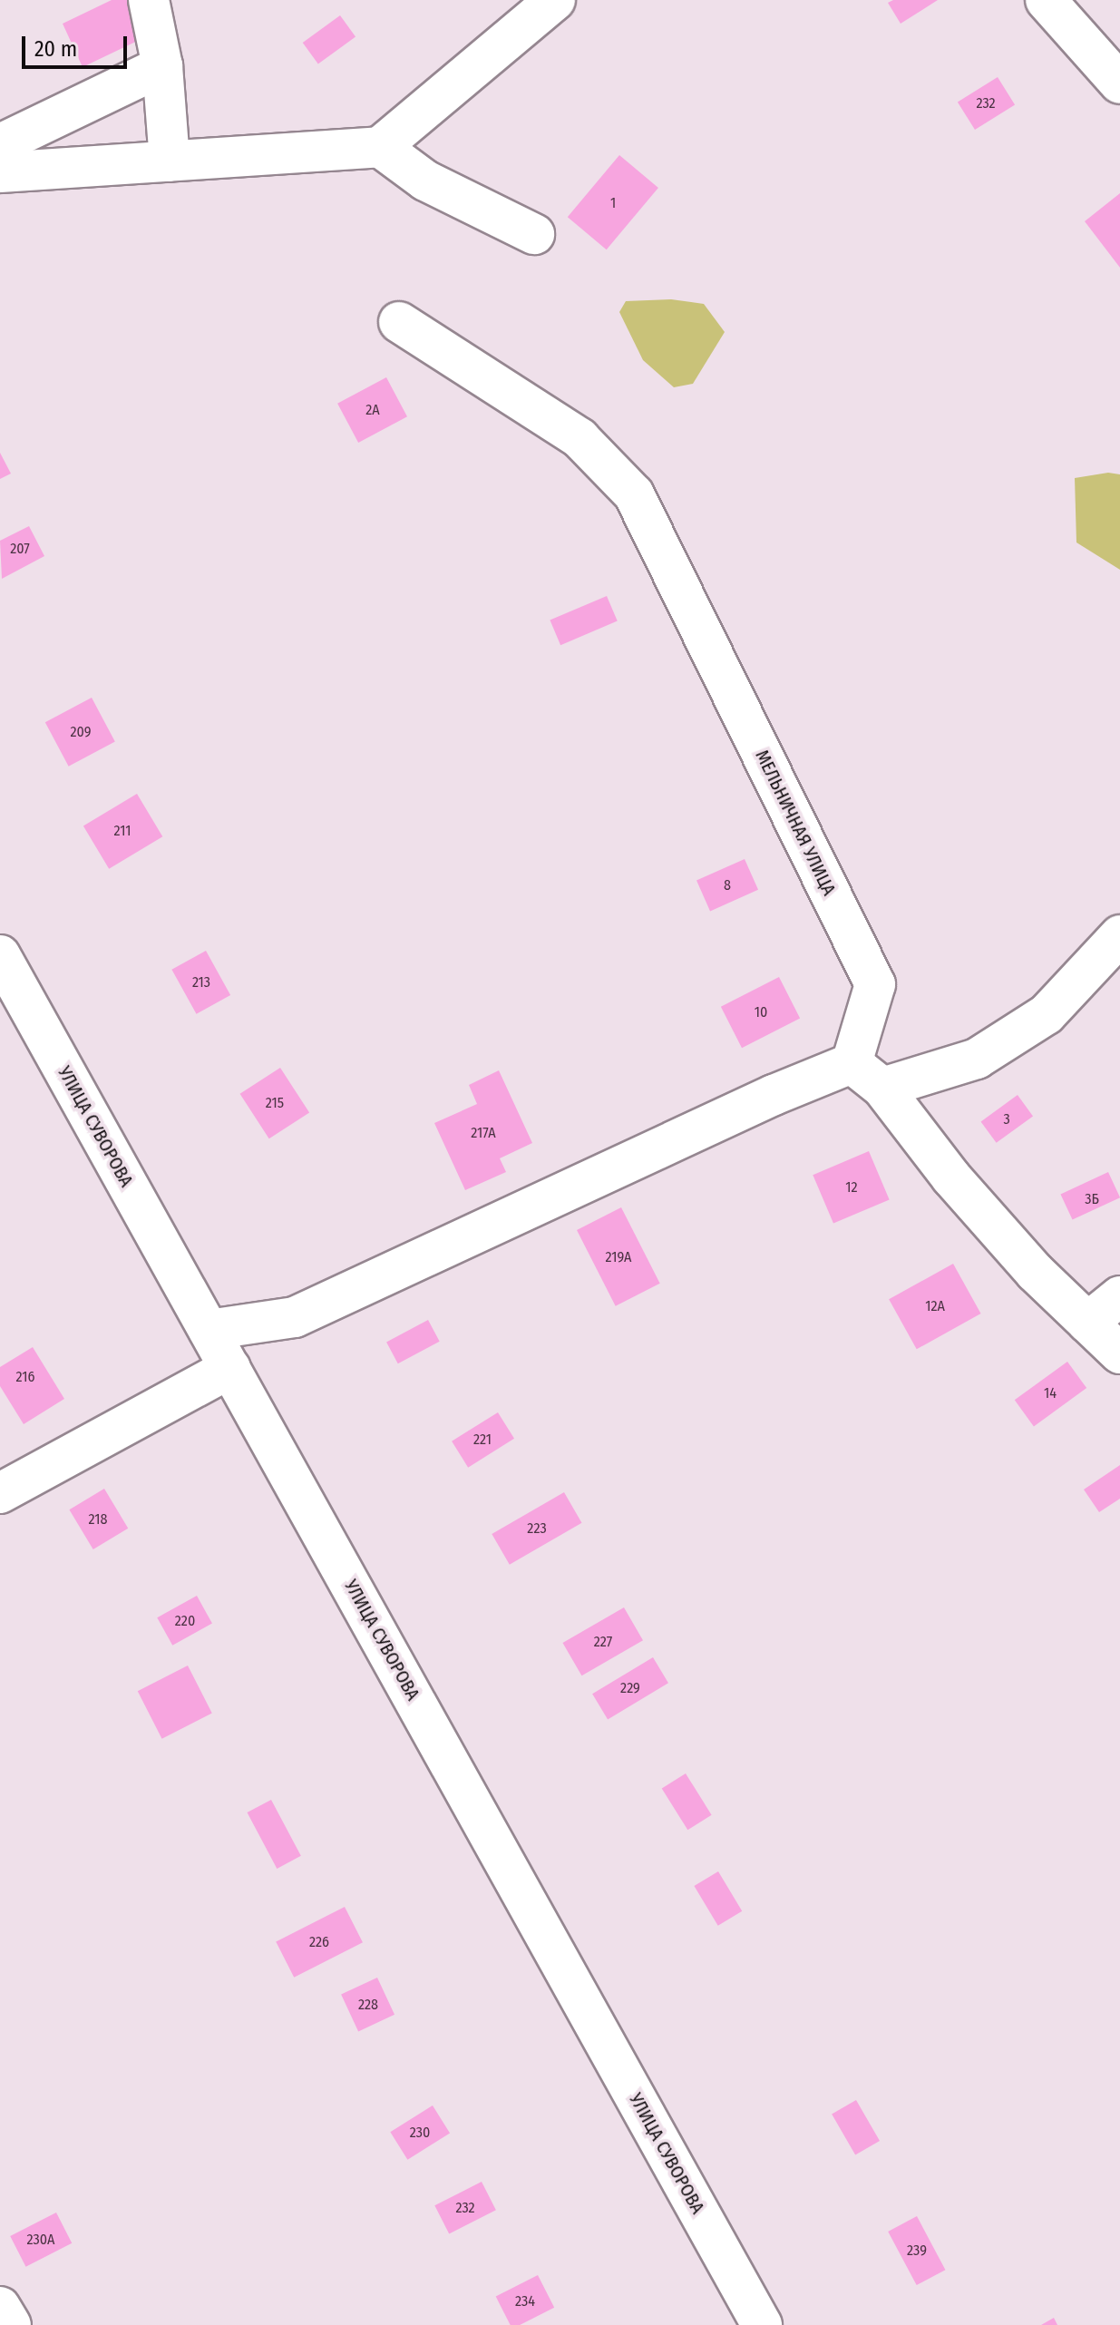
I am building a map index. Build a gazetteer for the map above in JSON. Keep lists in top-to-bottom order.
{
  "streets": {
    "street": ["МЕЛЬНИЧНАЯ УЛИЦА", "УЛИЦА СУВОРОВА"]
  },
  "house_numbers": [
    "232",
    "1",
    "2А",
    "207",
    "209",
    "211",
    "8",
    "213",
    "10",
    "215",
    "3",
    "217А",
    "12",
    "3Б",
    "219А",
    "12А",
    "216",
    "14",
    "221",
    "218",
    "223",
    "220",
    "227",
    "229",
    "226",
    "228",
    "230",
    "232",
    "230А",
    "239",
    "234"
  ],
  "scale_bar": "20 m"
}
